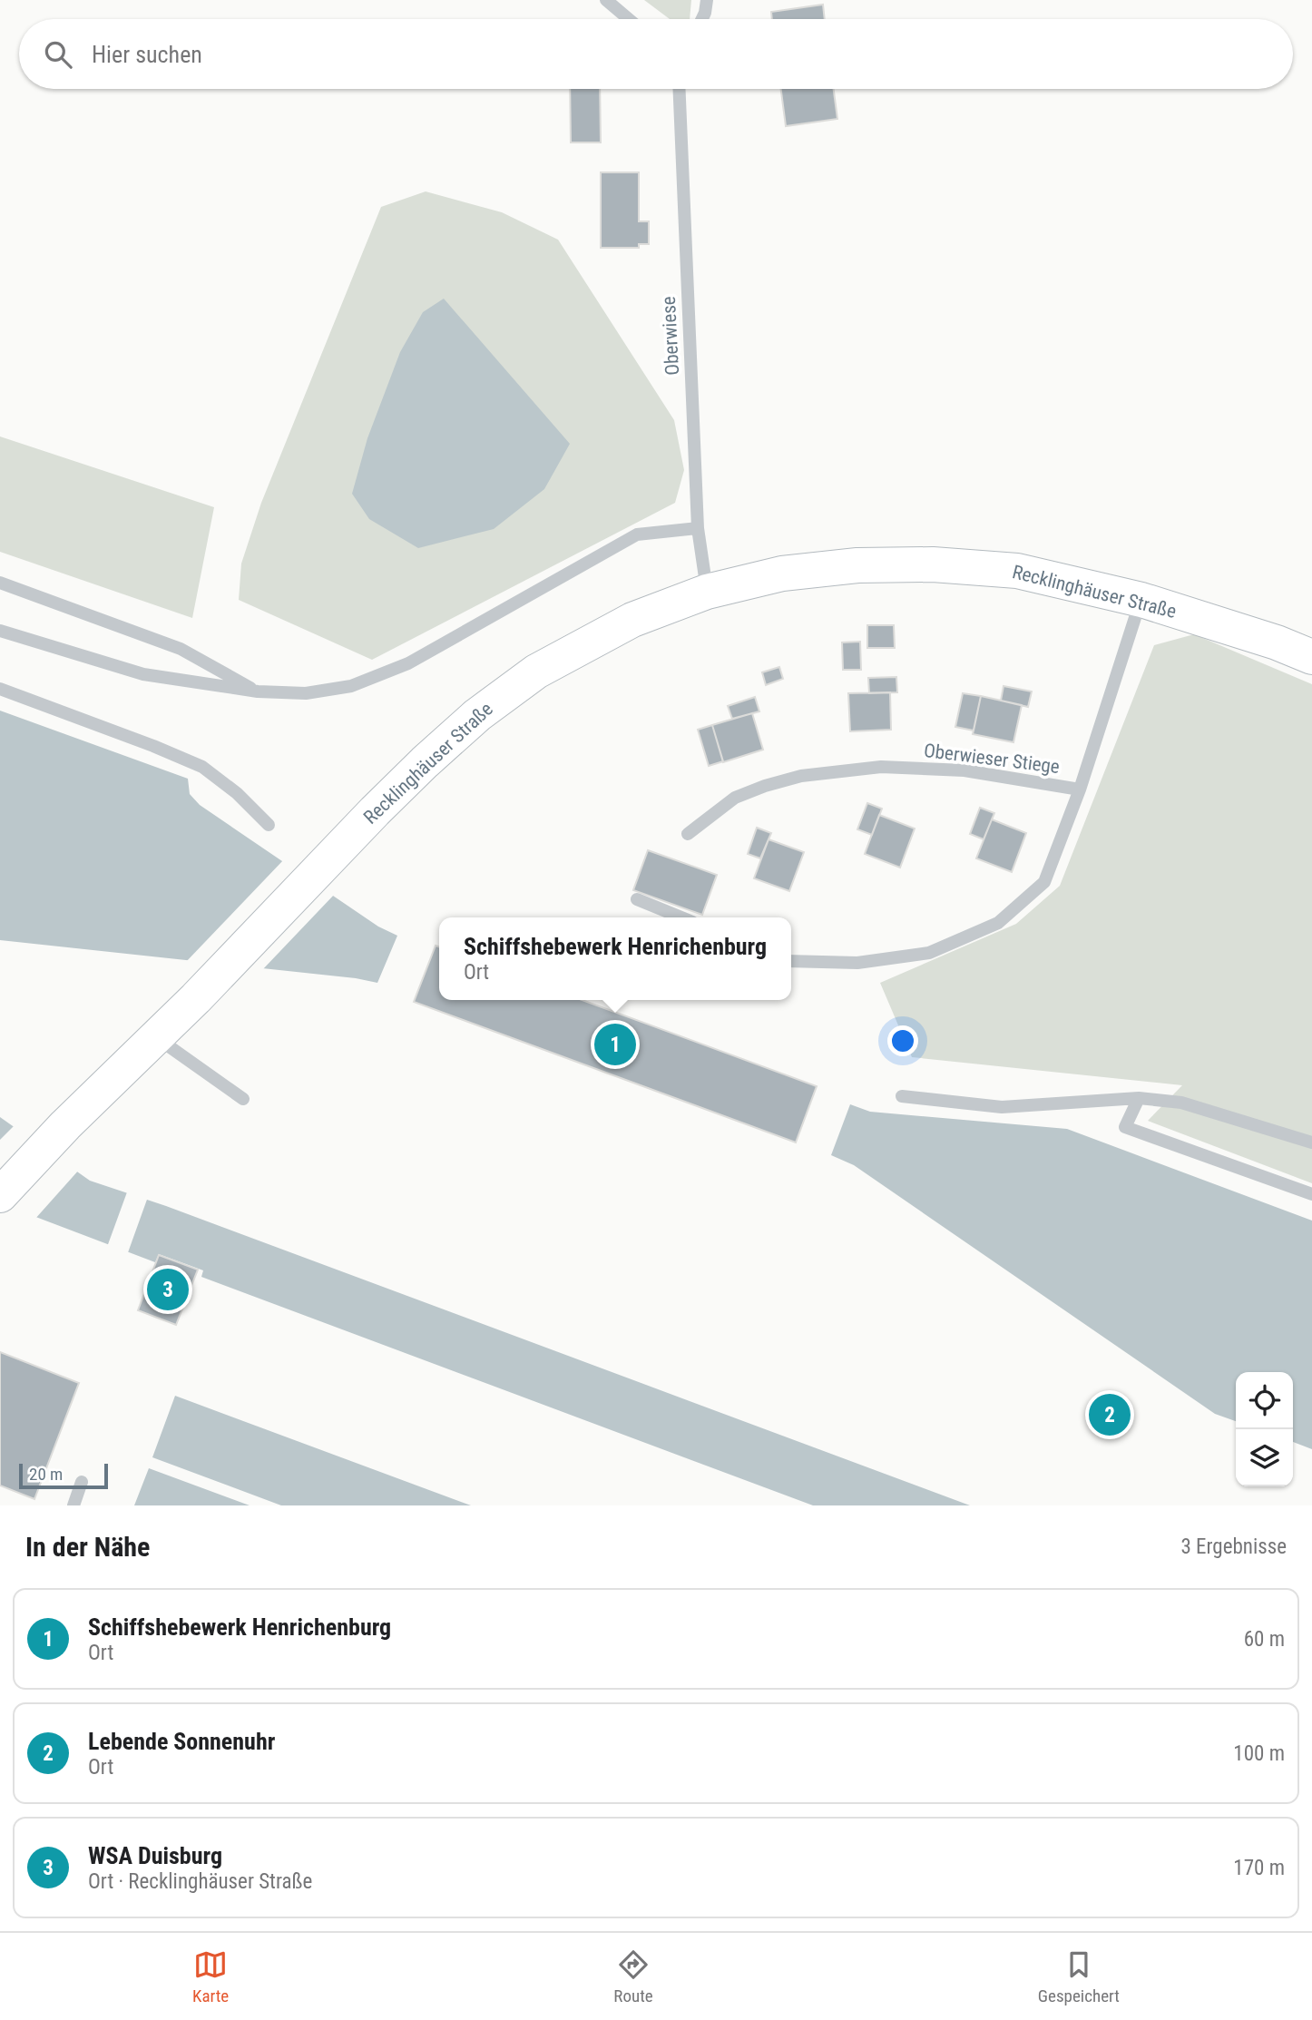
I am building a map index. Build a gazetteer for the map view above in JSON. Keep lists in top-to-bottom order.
{
  "streets": {
    "main road": ["Recklinghäuser Straße"],
    "lane": ["Oberwiese", "Oberwieser Stiege"]
  },
  "crossings": [
    ["Oberwiese", "Recklinghäuser Straße"],
    ["Recklinghäuser Straße", "Oberwieser Stiege"]
  ],
  "scale_bar": "20 m",
  "page": {
    "search": "Hier suchen",
    "popup": ["Schiffshebewerk Henrichenburg", "Ort"],
    "pins": ["1", "3", "2"],
    "scale": "20 m",
    "heading": ["In der Nähe", "3 Ergebnisse"],
    "list": [
      {
        "mark": "1",
        "name": "Schiffshebewerk Henrichenburg",
        "note": "Ort",
        "value": "60 m"
      },
      {
        "mark": "2",
        "name": "Lebende Sonnenuhr",
        "note": "Ort",
        "value": "100 m"
      },
      {
        "mark": "3",
        "name": "WSA Duisburg",
        "note": "Ort · Recklinghäuser Straße",
        "value": "170 m"
      }
    ],
    "nav": ["Karte", "Route", "Gespeichert"]
  }
}
